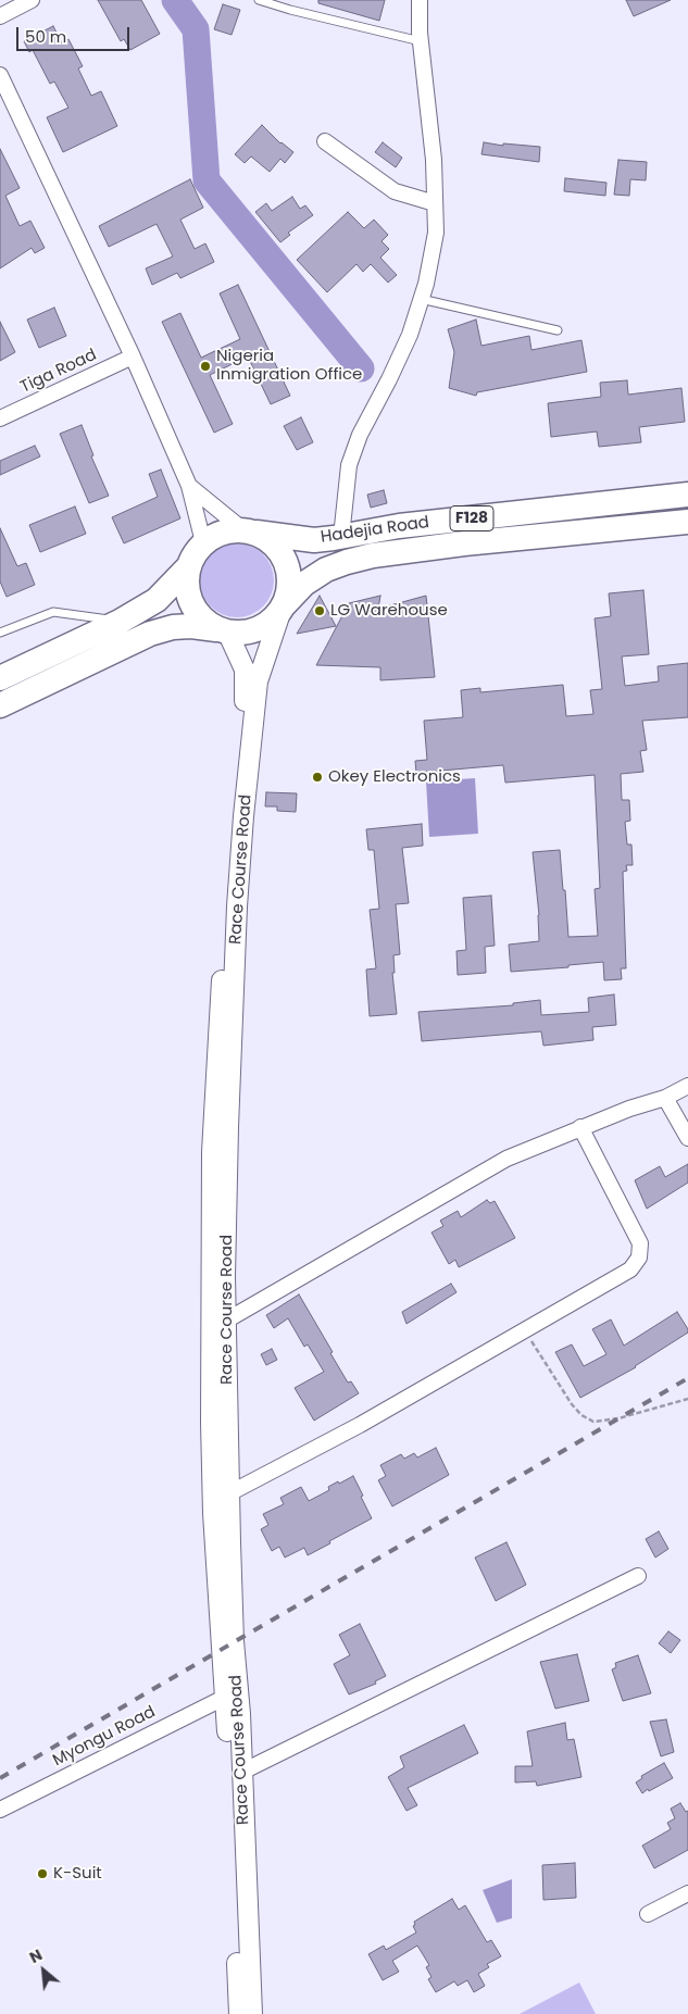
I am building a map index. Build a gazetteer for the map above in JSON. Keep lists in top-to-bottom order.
{
  "streets": {
    "main road": ["F128", "Hadejia Road"],
    "street": ["Tiga Road", "Race Course Road", "Myongu Road"]
  },
  "crossings": [
    ["F128", "Hadejia Road"],
    ["F128", "Race Course Road"],
    ["Hadejia Road", "Race Course Road"],
    ["Race Course Road", "Myongu Road"]
  ],
  "places": [
    "Nigeria Inmigration Office",
    "LG Warehouse",
    "Okey Electronics",
    "K-Suit"
  ],
  "scale_bar": "50 m",
  "north": "top left"
}
